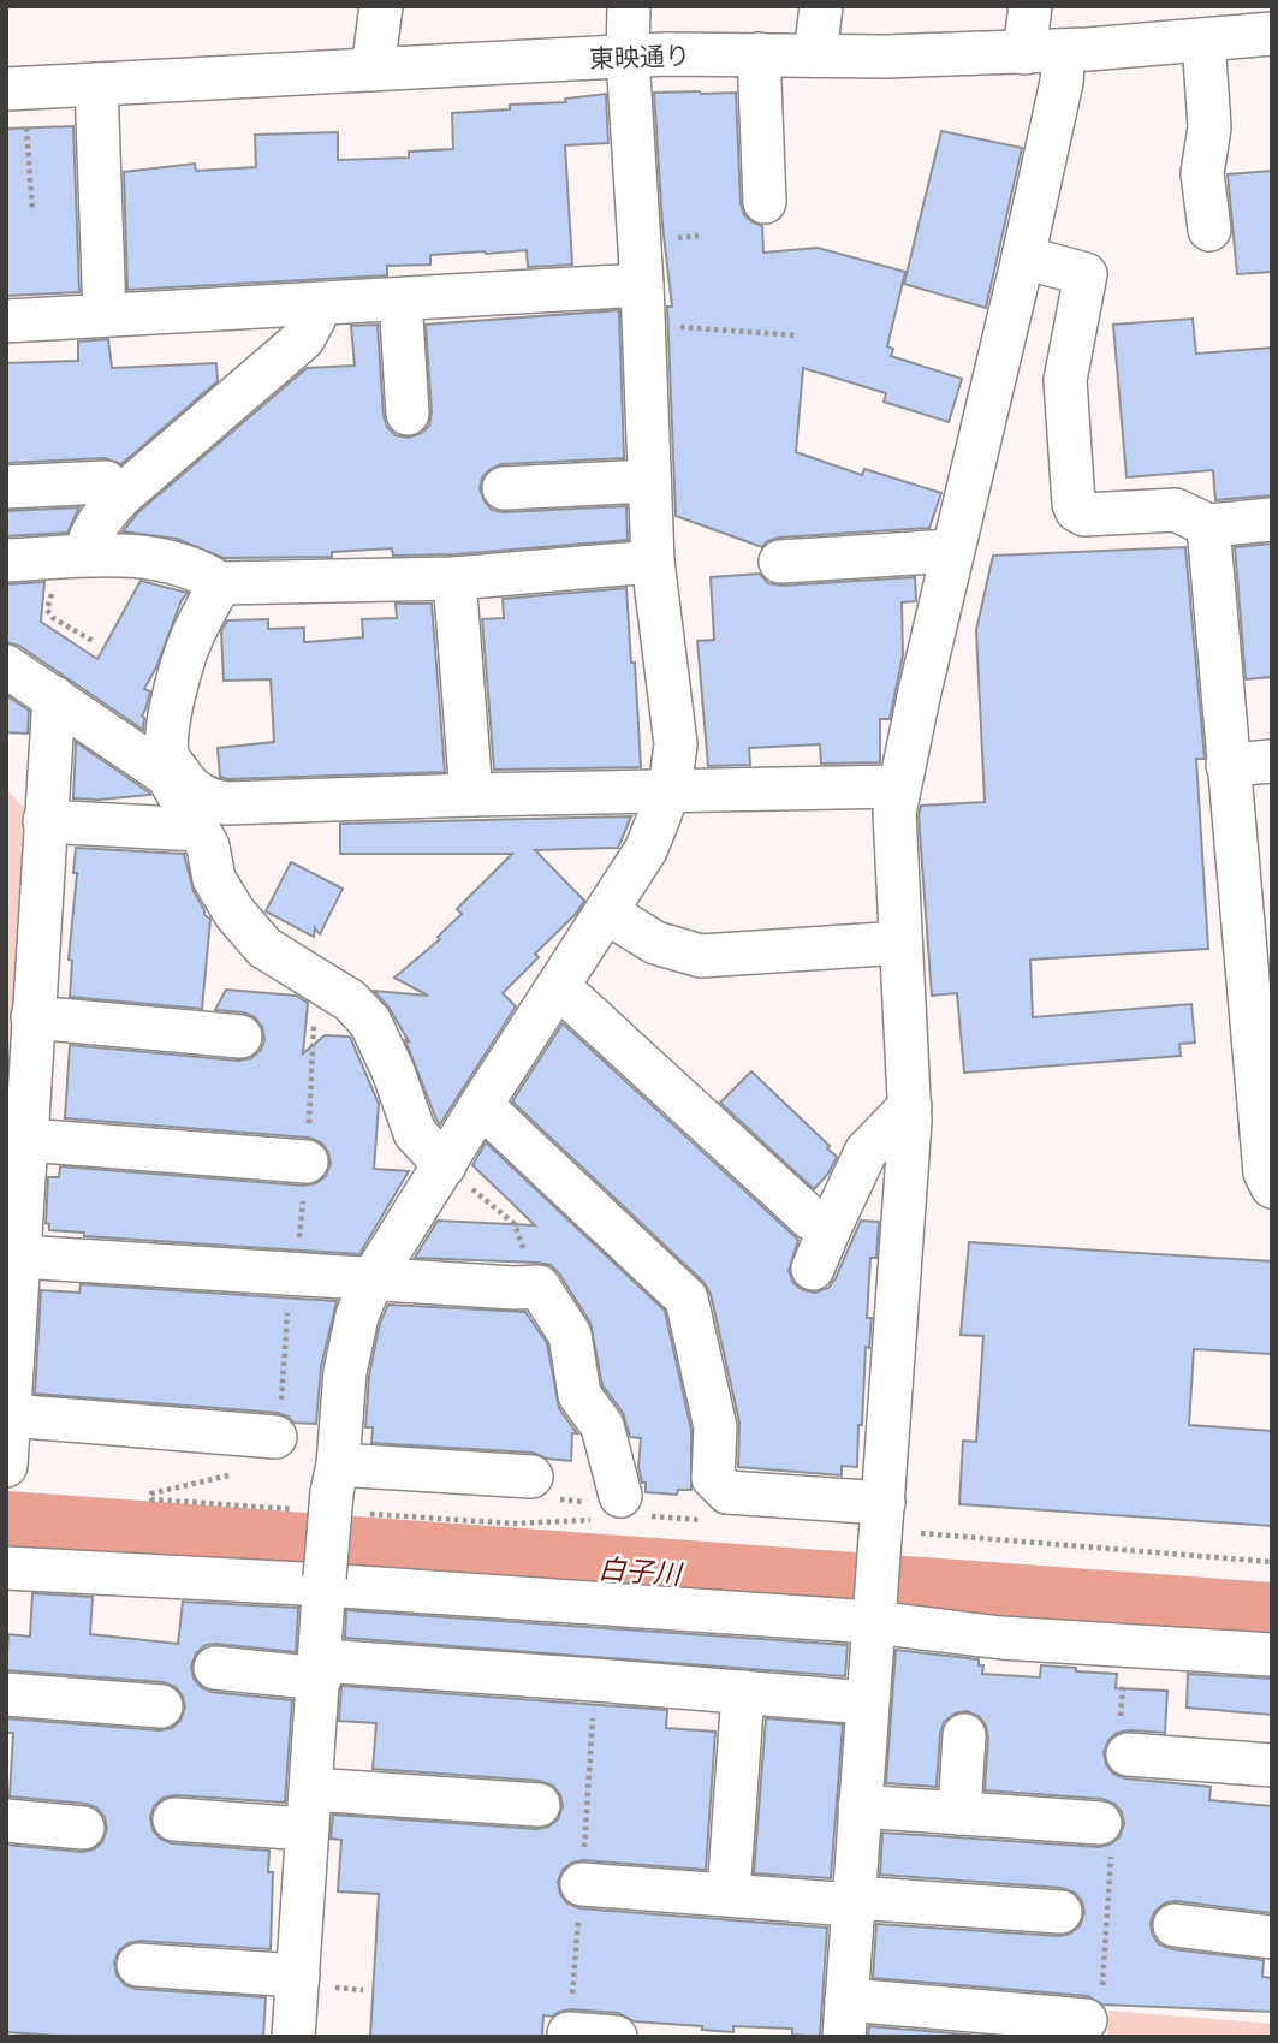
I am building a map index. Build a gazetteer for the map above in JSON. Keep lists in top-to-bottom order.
{
  "streets": {
    "street": ["東映通り"]
  },
  "water": ["白子川"]
}
